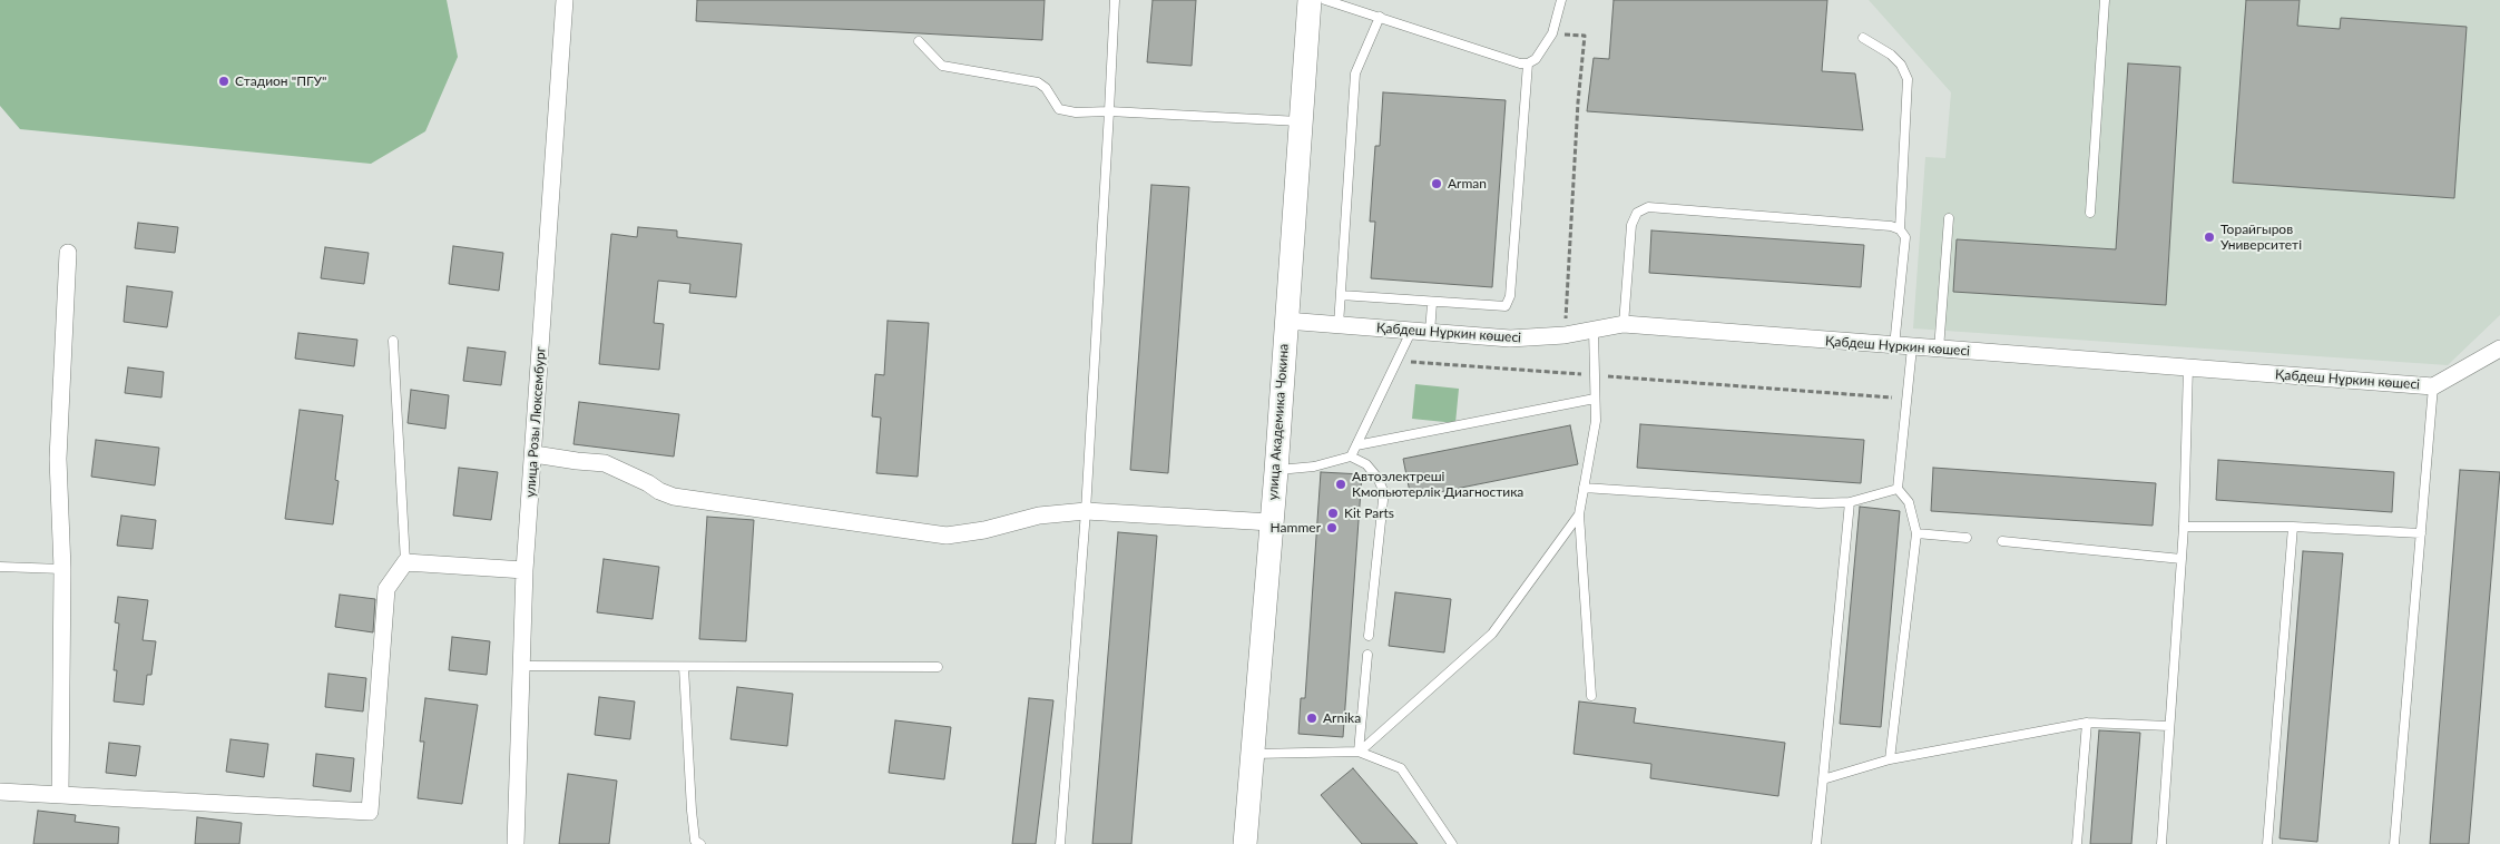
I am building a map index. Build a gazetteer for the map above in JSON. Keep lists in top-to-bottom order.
{
  "streets": {
    "main road": ["улица Академика Чокина"],
    "street": ["Қабдеш Нұркин көшесі", "улица Розы Люксембург"]
  },
  "crossings": [
    ["Қабдеш Нұркин көшесі", "улица Академика Чокина"]
  ],
  "places": [
    "Стадион \"ПГУ\"",
    "Arman",
    "Торайгыров Университеті",
    "Автоэлектреші Кмопьютерлік Диагностика",
    "Kit Parts",
    "Hammer",
    "Arnika"
  ]
}
